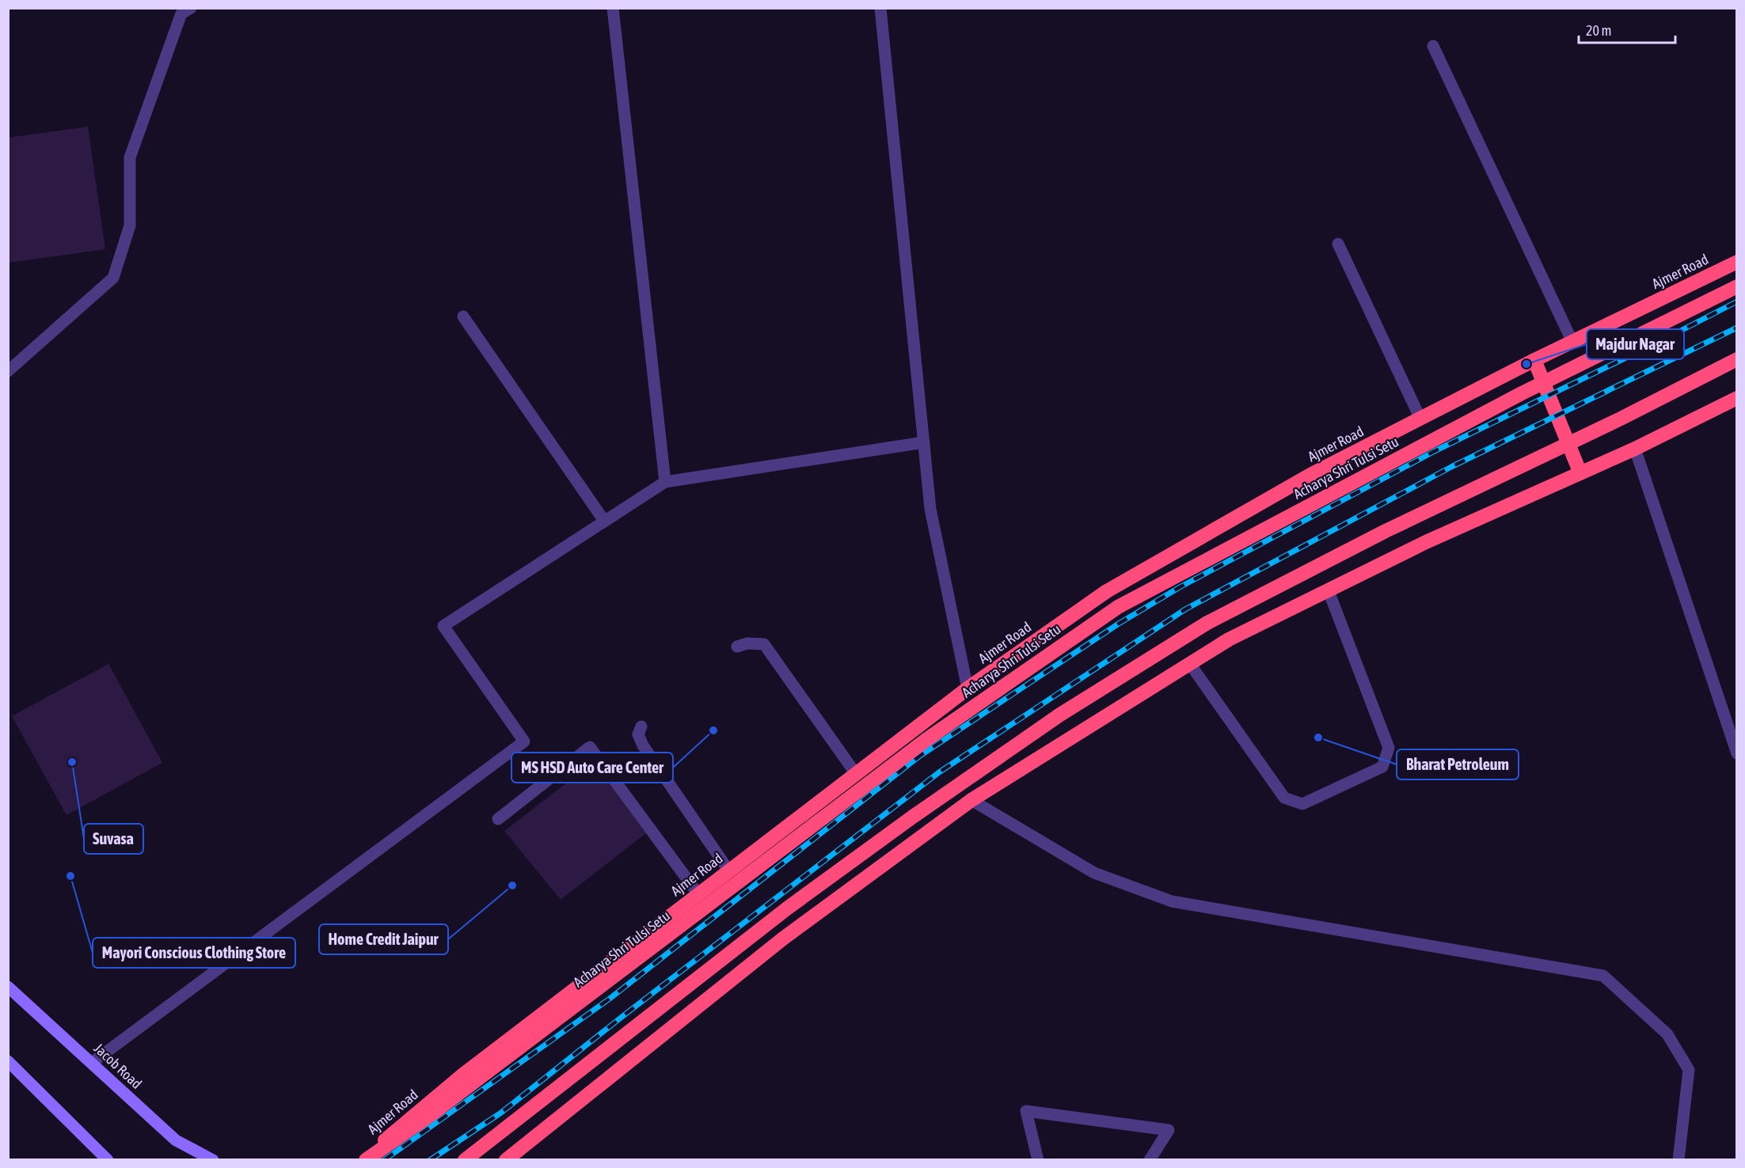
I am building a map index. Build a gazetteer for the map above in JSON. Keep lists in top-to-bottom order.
{
  "streets": {
    "highway": ["Ajmer Road", "Acharya Shri Tulsi Setu"],
    "street": ["Jacob Road"]
  },
  "places": [
    "Majdur Nagar",
    "MS HSD Auto Care Center",
    "Bharat Petroleum",
    "Suvasa",
    "Mayori Conscious Clothing Store",
    "Home Credit Jaipur"
  ],
  "scale_bar": "20 m"
}
